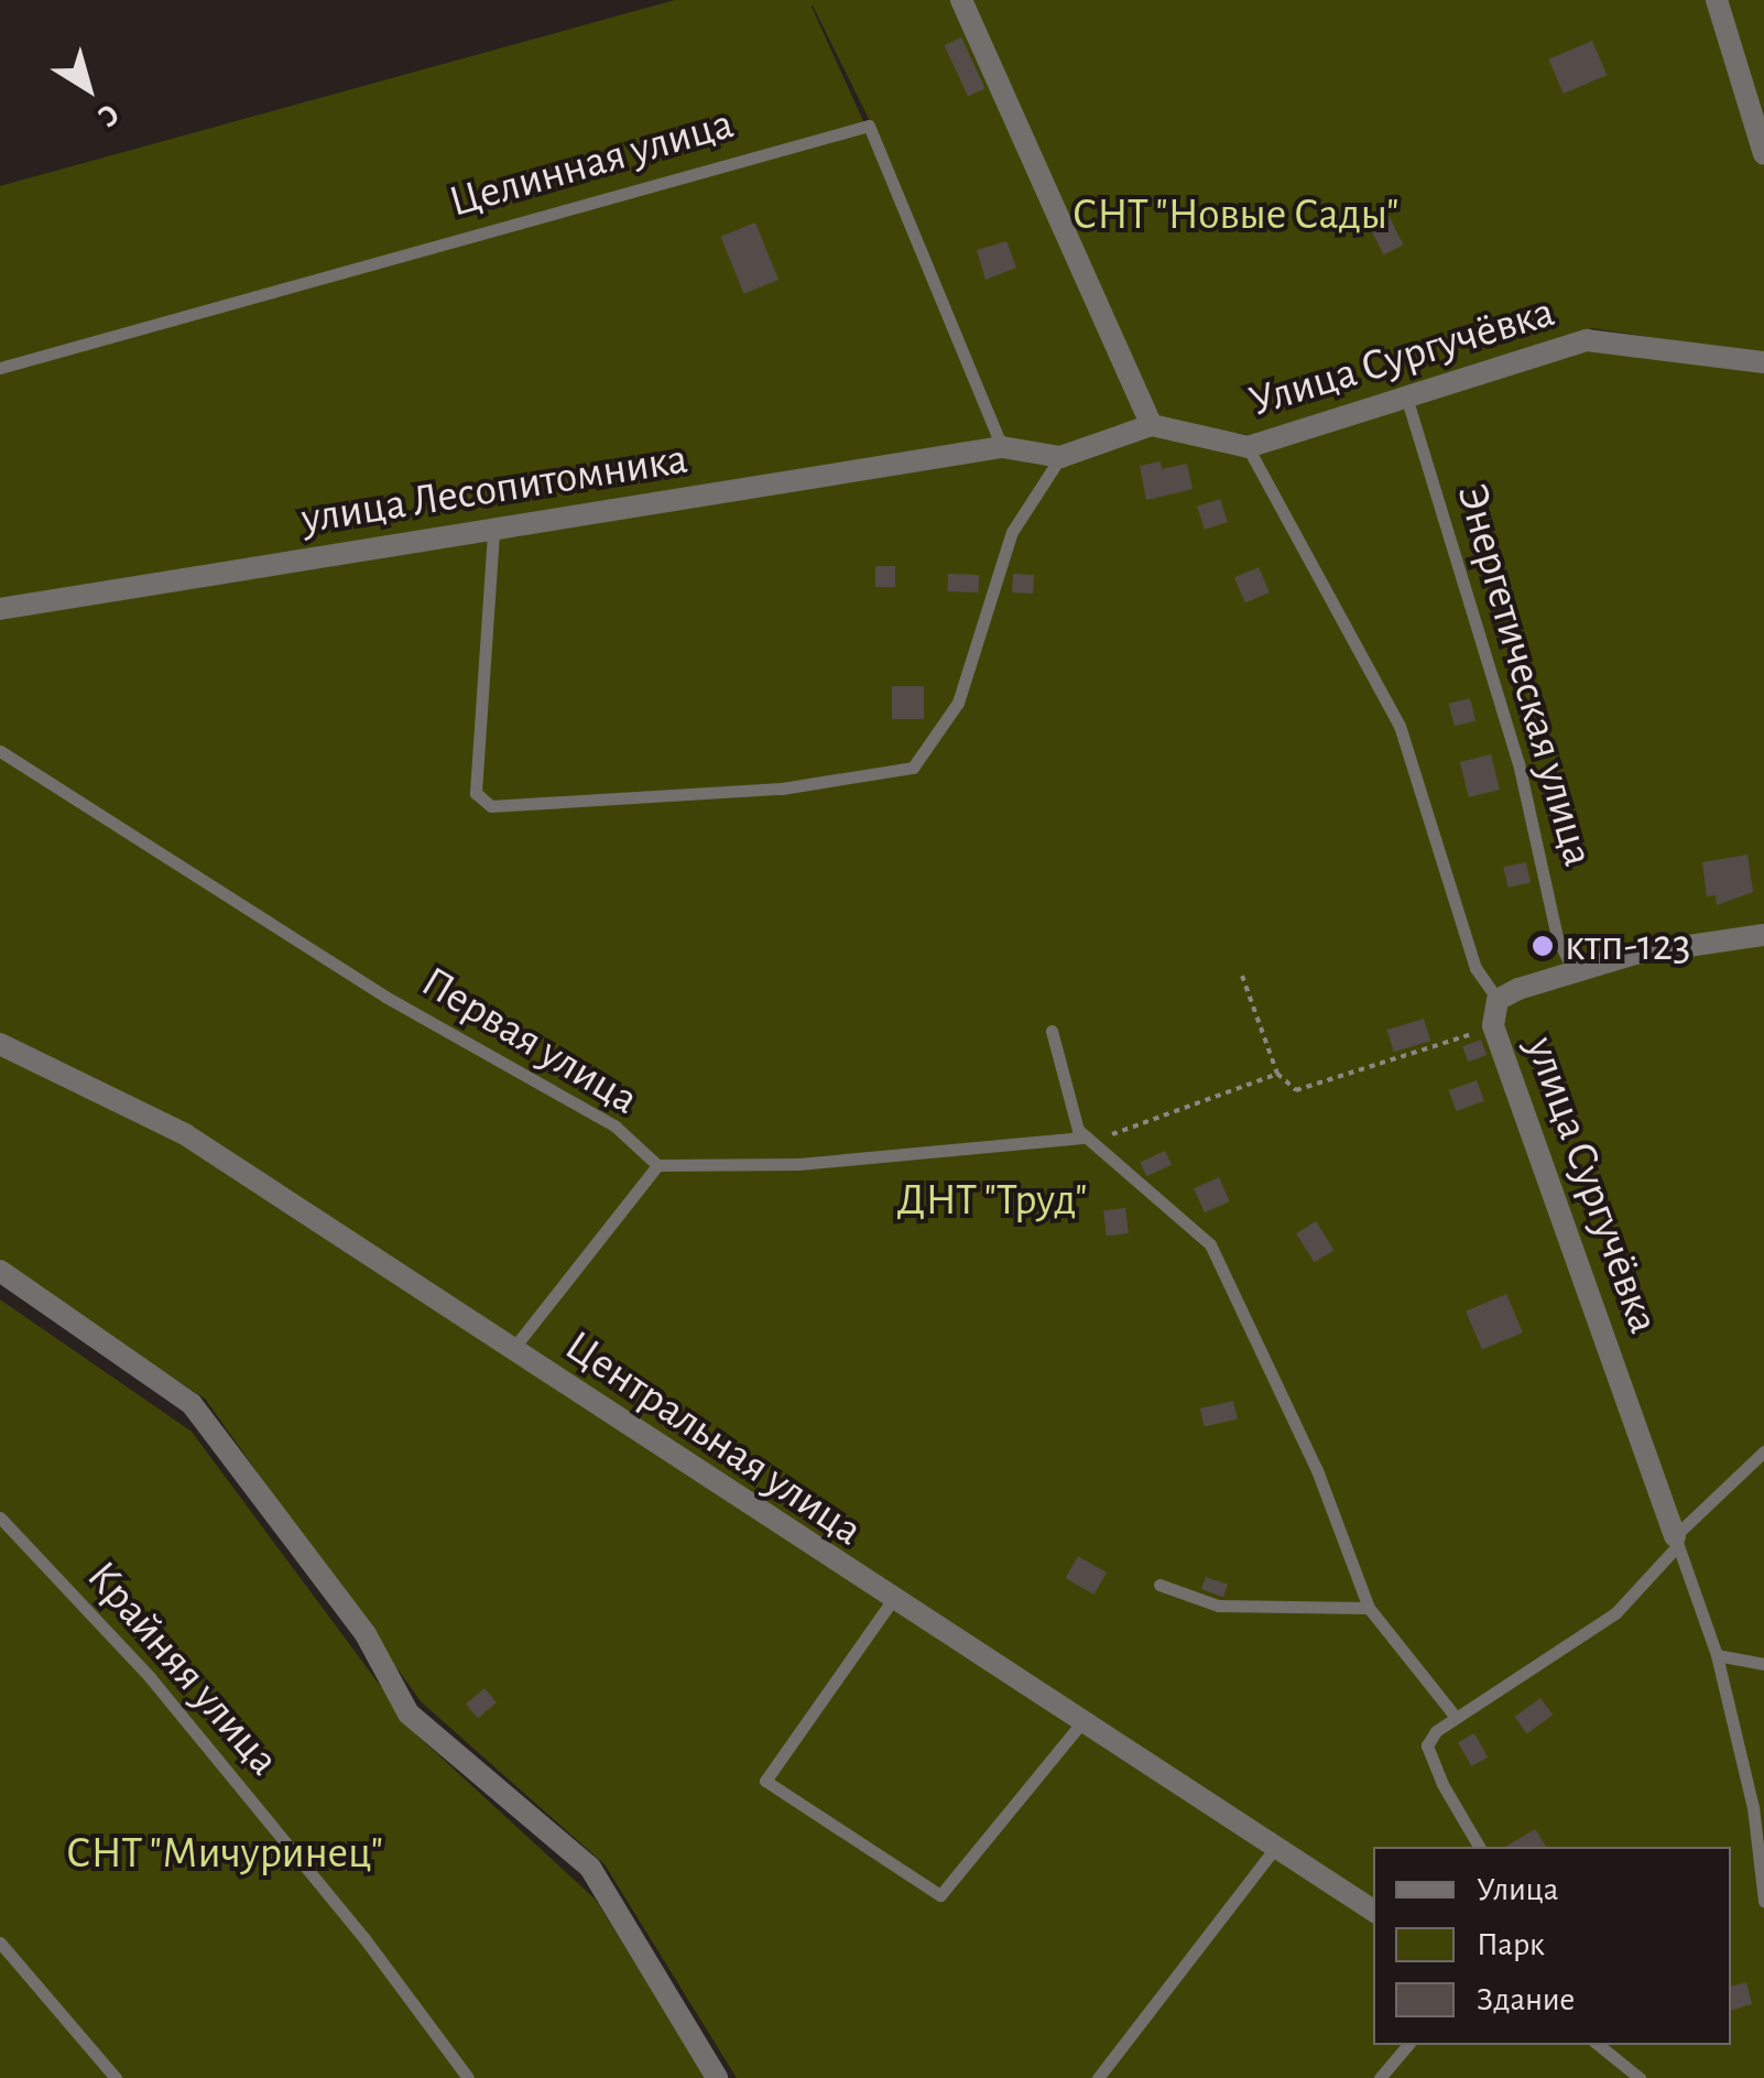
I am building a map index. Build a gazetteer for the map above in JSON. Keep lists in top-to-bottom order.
{
  "streets": {
    "street": [
      "Улица Сургучёвка",
      "улица Лесопитомника",
      "улица Сургучёвка",
      "Центральная улица"
    ],
    "lane": [
      "Целинная улица",
      "Энергетическая улица",
      "Первая улица",
      "Крайняя улица"
    ]
  },
  "crossings": [
    ["Целинная улица", "улица Лесопитомника"],
    ["Улица Сургучёвка", "Энергетическая улица"],
    ["Улица Сургучёвка", "улица Сургучёвка"]
  ],
  "parks": ["СНТ \"Новые Сады\"", "ДНТ \"Труд\"", "СНТ \"Мичуринец\""],
  "places": ["ктп-123"],
  "legend": ["Улица", "Парк", "Здание"],
  "north": "bottom right"
}
